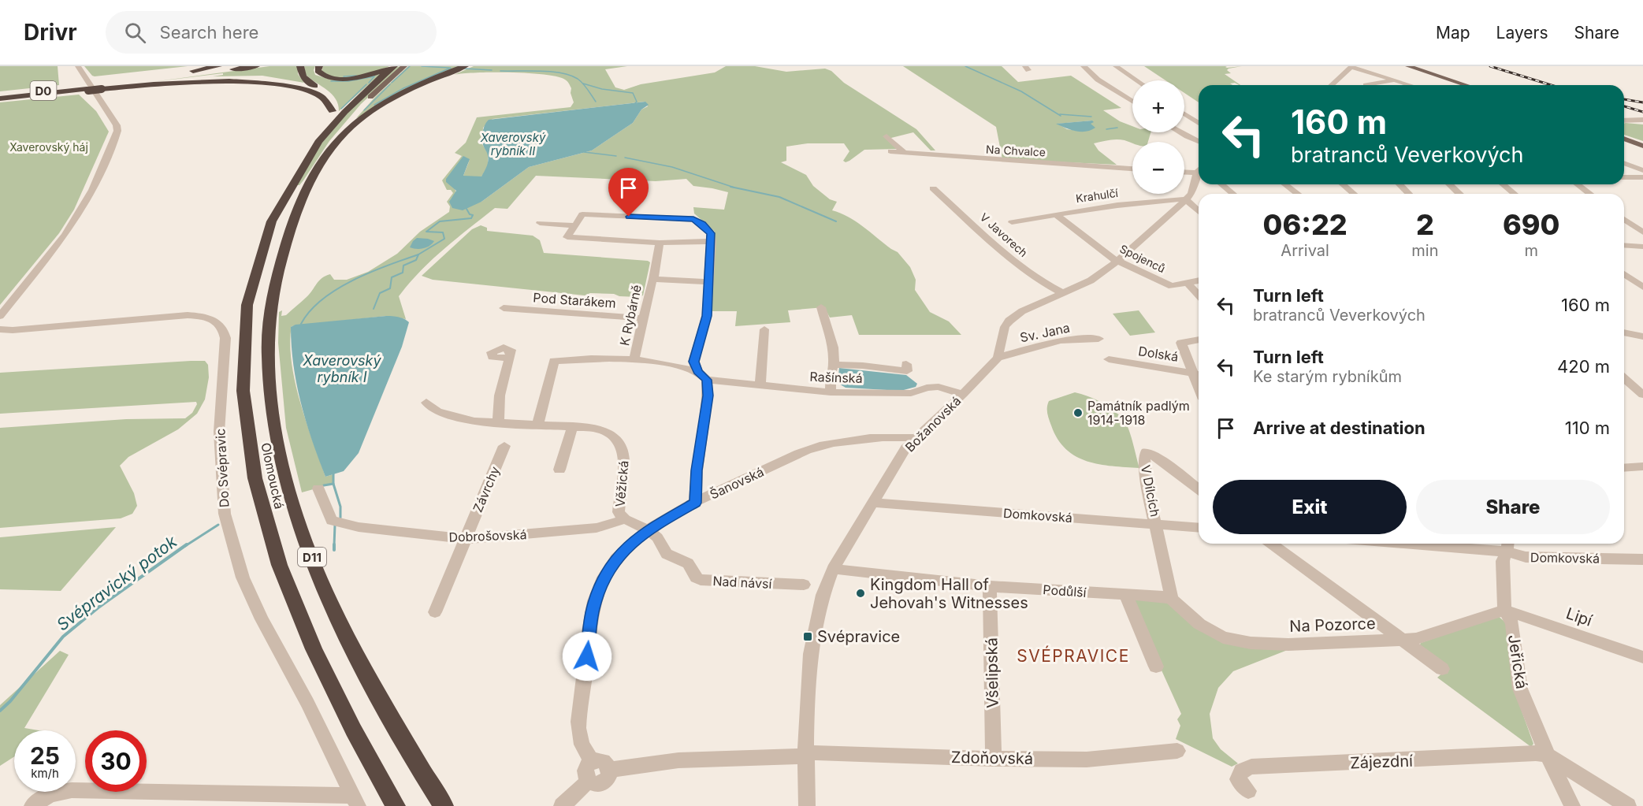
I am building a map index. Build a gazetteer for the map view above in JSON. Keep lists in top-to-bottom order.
{
  "streets": {
    "highway": ["D0", "Olomoucká", "D11"],
    "street": [
      "Na Chvalce",
      "Krahulčí",
      "V Javorech",
      "Spojenců",
      "Pod Starákem",
      "K Rybárně",
      "Sv. Jana",
      "Dolská",
      "Rašínská",
      "Božanovská",
      "Do Svépravic",
      "Šanovská",
      "Věžická",
      "Závrchy",
      "V Dílcích",
      "Domkovská",
      "Dobrošovská",
      "Nad návsí",
      "Podůlší",
      "Lipí",
      "Na Pozorce",
      "Jeřická",
      "Všelipská",
      "Zdoňovská",
      "Zájezdní"
    ]
  },
  "crossings": [
    ["Krahulčí", "Spojenců"],
    ["Pod Starákem", "K Rybárně"],
    ["K Rybárně", "Rašínská"],
    ["Sv. Jana", "Božanovská"],
    ["Rašínská", "Božanovská"],
    ["Božanovská", "Šanovská"],
    ["Božanovská", "Domkovská"],
    ["Božanovská", "Podůlší"],
    ["Božanovská", "Zdoňovská"],
    ["Olomoucká", "D11"],
    ["Šanovská", "Nad návsí"],
    ["Šanovská", "Zdoňovská"],
    ["Věžická", "Dobrošovská"],
    ["Závrchy", "Dobrošovská"],
    ["V Dílcích", "Domkovská"],
    ["V Dílcích", "Podůlší"],
    ["V Dílcích", "Na Pozorce"],
    ["Domkovská", "Jeřická"],
    ["Podůlší", "Na Pozorce"],
    ["Podůlší", "Všelipská"],
    ["Lipí", "Na Pozorce"],
    ["Lipí", "Jeřická"],
    ["Na Pozorce", "Jeřická"],
    ["Jeřická", "Zájezdní"],
    ["Všelipská", "Zdoňovská"]
  ],
  "districts": ["SVÉPRAVICE"],
  "water": ["Xaverovský rybník II", "Xaverovský rybník I", "Svépravický potok"],
  "parks": ["Xaverovský háj"],
  "places": {
    "other": ["Památník padlým 1914-1918", "Kingdom Hall of Jehovah's Witnesses"],
    "transit": ["Svépravice"]
  },
  "page": {
    "header": "Drivr",
    "search": "Search here",
    "nav": ["Map", "Layers", "Share"],
    "map_buttons": ["+", "−"],
    "turn": ["160 m", "bratranců Veverkových"],
    "eta": [
      "06:22",
      "Arrival",
      "2",
      "min",
      "690",
      "m"
    ],
    "list": [
      {
        "name": "Turn left",
        "note": "bratranců Veverkových",
        "value": "160 m"
      },
      {
        "name": "Turn left",
        "note": "Ke starým rybníkům",
        "value": "420 m"
      },
      {
        "name": "Arrive at destination",
        "value": "110 m"
      }
    ],
    "buttons": ["Exit", "Share"],
    "speed": "25 km/h",
    "limit": "30"
  }
}
